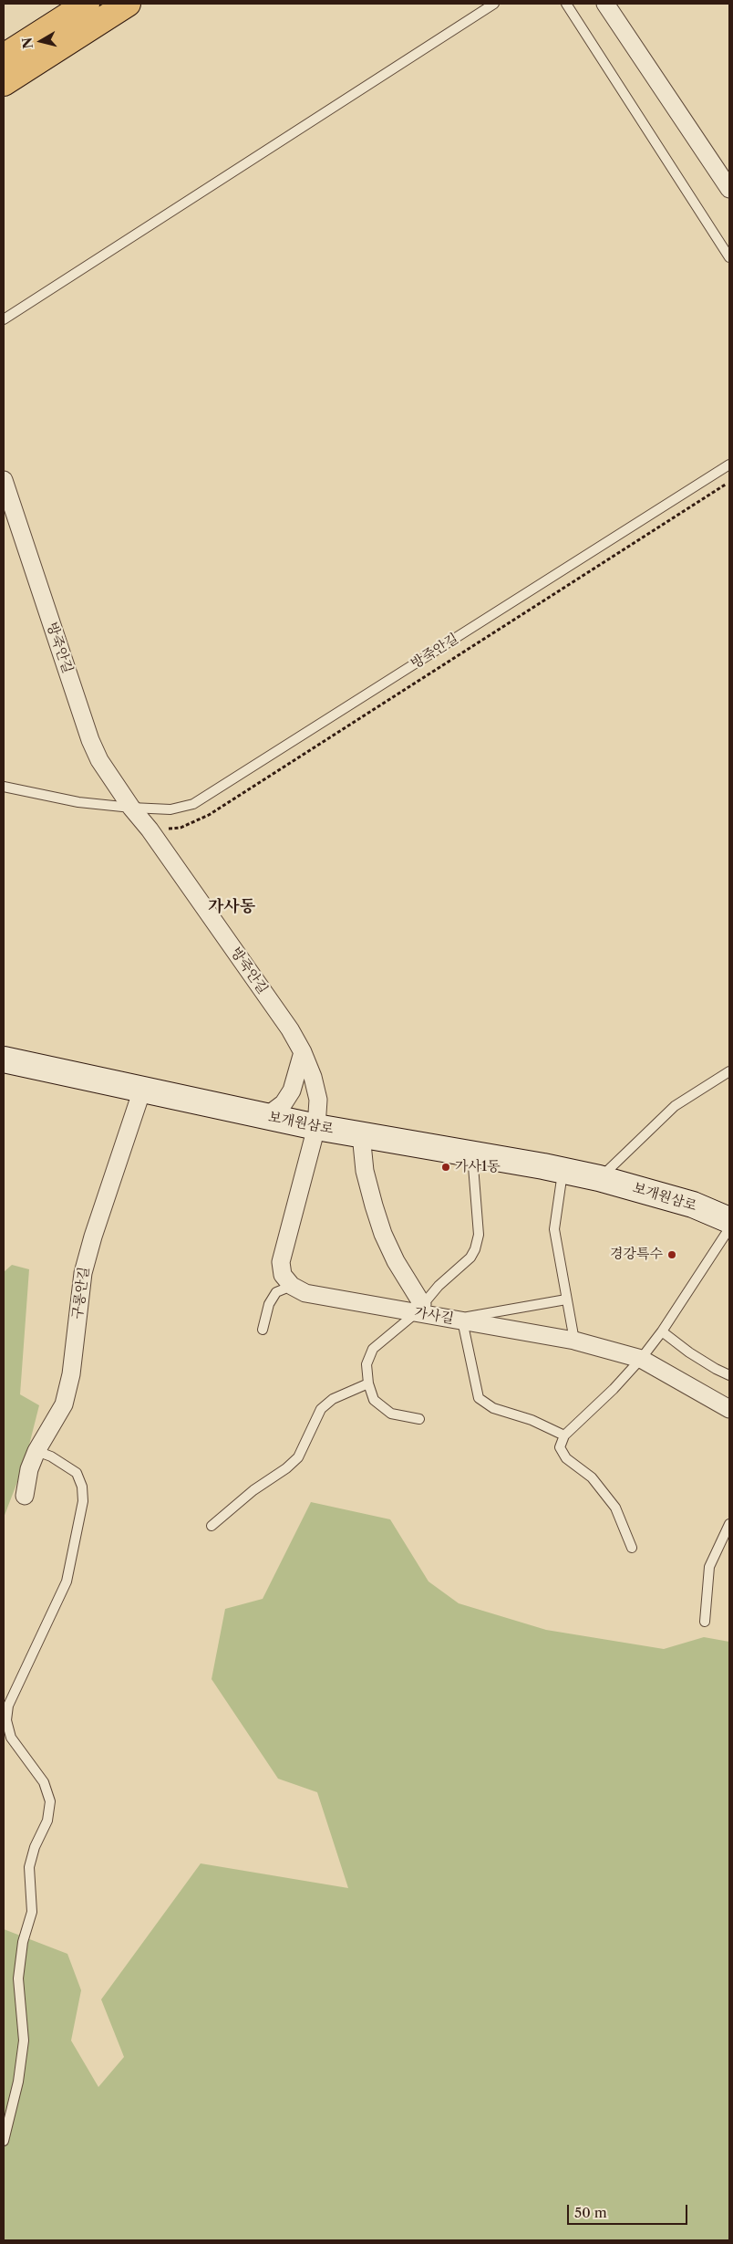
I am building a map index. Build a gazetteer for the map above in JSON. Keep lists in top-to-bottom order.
{
  "streets": {
    "main road": ["보개원삼로"],
    "street": ["방죽안길", "구롱안길", "가사길"]
  },
  "crossings": [
    ["방죽안길", "보개원삼로"],
    ["보개원삼로", "구롱안길"]
  ],
  "districts": ["가사동"],
  "places": ["가사1동", "경강특수"],
  "scale_bar": "50 m",
  "north": "left"
}
